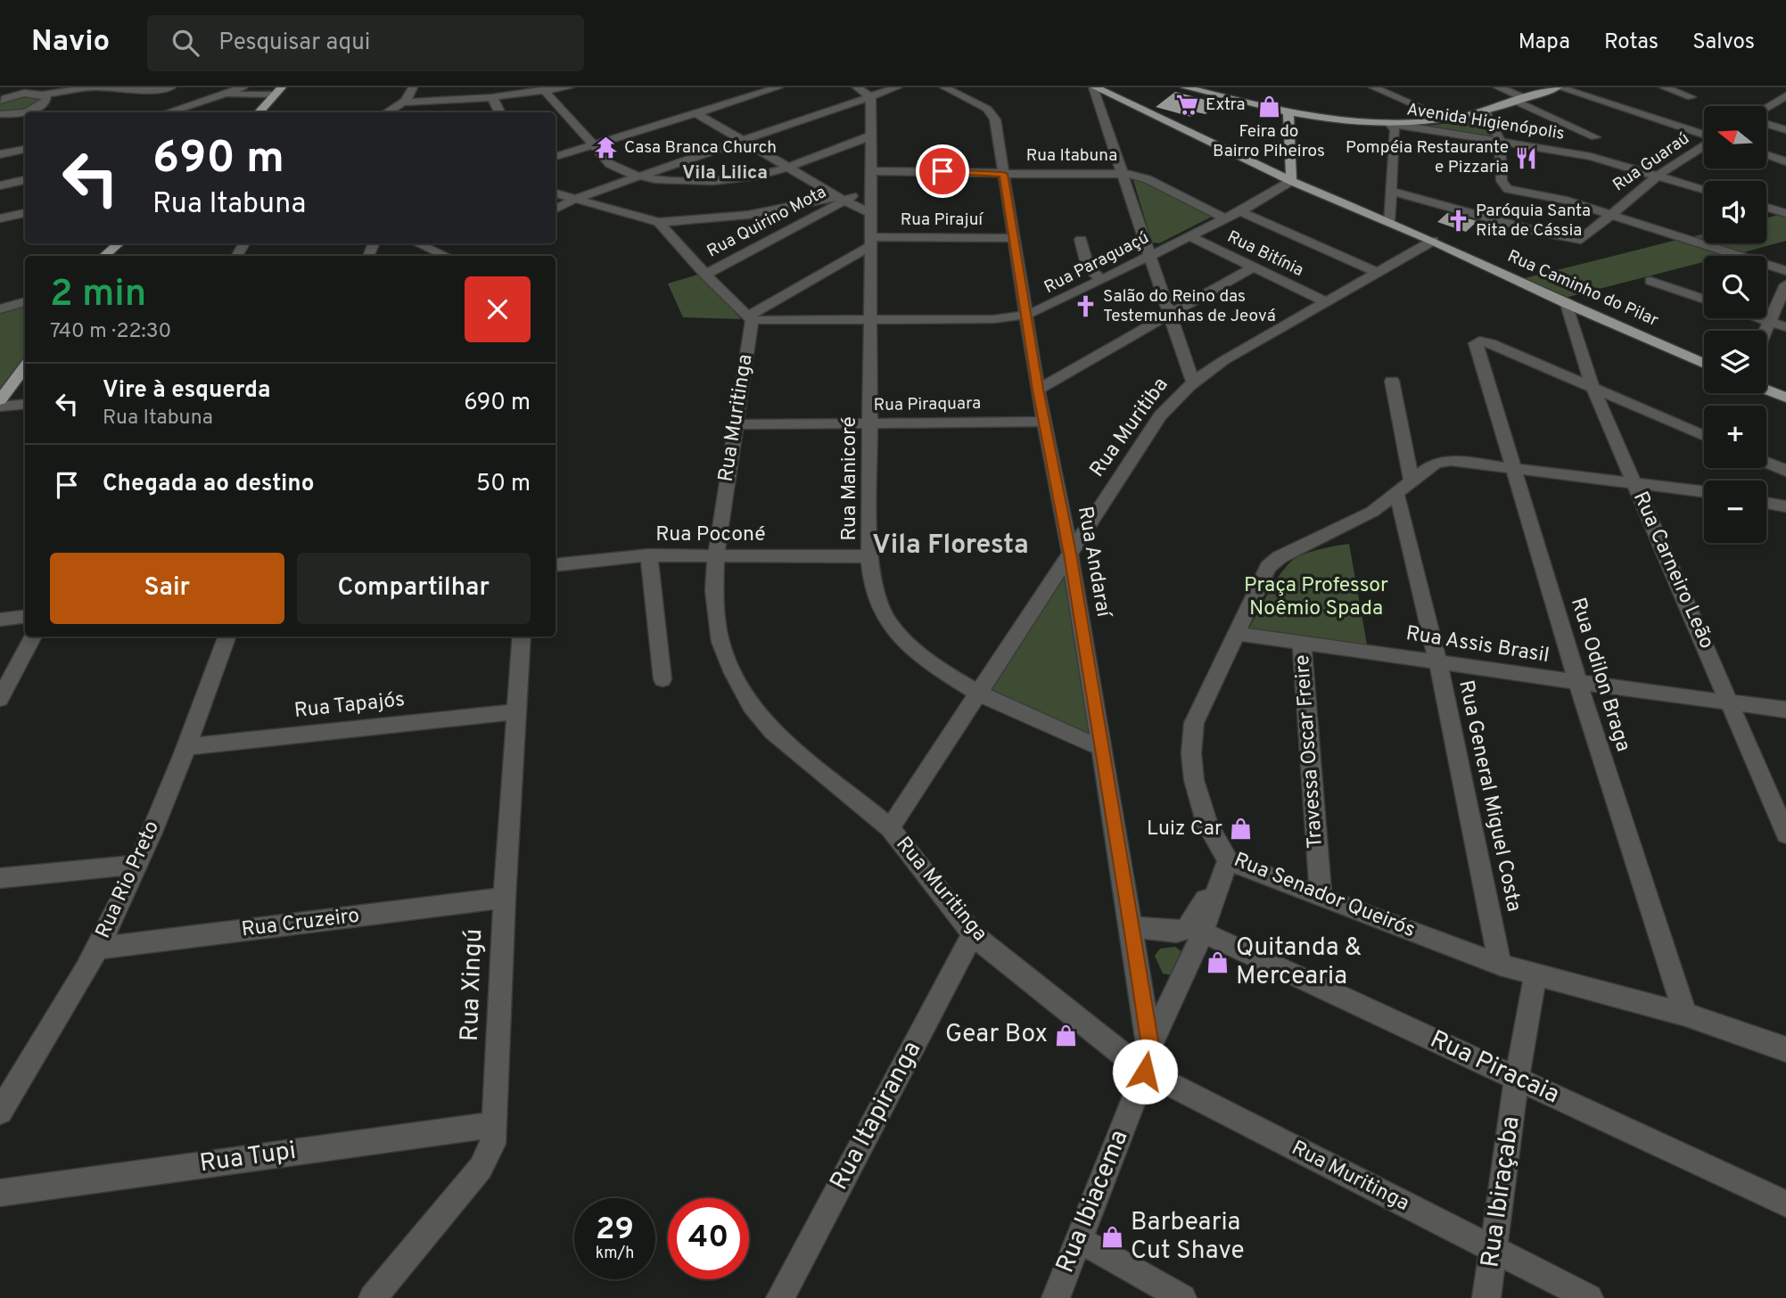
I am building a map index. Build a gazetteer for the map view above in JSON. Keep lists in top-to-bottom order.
{
  "streets": {
    "main road": ["Avenida Higienópolis", "Rua Caminho do Pilar"],
    "street": [
      "Rua Itabuna",
      "Rua Guaraú",
      "Rua Pirajuí",
      "Rua Quirino Mota",
      "Rua Bitínia",
      "Rua Paraguaçú",
      "Rua Piraquara",
      "Rua Muritinga",
      "Rua Muritiba",
      "Rua Manicoré",
      "Rua Poconé",
      "Rua Andaraí",
      "Rua Carneiro Leão",
      "Rua Assis Brasil",
      "Rua Odilon Braga",
      "Rua Tapajós",
      "Travessa Oscar Freire",
      "Rua General Miguel Costa",
      "Rua Rio Preto",
      "Rua Senador Queirós",
      "Rua Cruzeiro",
      "Rua Xingú",
      "Rua Piracaia",
      "Rua Itapiranga",
      "Rua Tupi",
      "Rua Ibiraçaba",
      "Rua Ibiacema"
    ]
  },
  "crossings": [
    ["Avenida Higienópolis", "Rua Guaraú"],
    ["Rua Itabuna", "Rua Paraguaçú"],
    ["Rua Itabuna", "Rua Manicoré"],
    ["Rua Itabuna", "Rua Andaraí"],
    ["Rua Pirajuí", "Rua Manicoré"],
    ["Rua Pirajuí", "Rua Andaraí"],
    ["Rua Bitínia", "Rua Paraguaçú"],
    ["Rua Bitínia", "Rua Muritiba"],
    ["Rua Paraguaçú", "Rua Caminho do Pilar"],
    ["Rua Paraguaçú", "Rua Muritinga"],
    ["Rua Paraguaçú", "Rua Manicoré"],
    ["Rua Paraguaçú", "Rua Andaraí"],
    ["Rua Caminho do Pilar", "Rua Muritiba"],
    ["Rua Caminho do Pilar", "Rua Carneiro Leão"],
    ["Rua Piraquara", "Rua Muritinga"],
    ["Rua Piraquara", "Rua Manicoré"],
    ["Rua Piraquara", "Rua Andaraí"],
    ["Rua Muritinga", "Rua Muritiba"],
    ["Rua Muritinga", "Rua Poconé"],
    ["Rua Muritinga", "Rua Andaraí"],
    ["Rua Muritinga", "Rua Itapiranga"],
    ["Rua Muritinga", "Rua Ibiraçaba"],
    ["Rua Muritinga", "Rua Ibiacema"],
    ["Rua Muritiba", "Rua Manicoré"],
    ["Rua Muritiba", "Rua Andaraí"],
    ["Rua Manicoré", "Rua Poconé"],
    ["Rua Manicoré", "Rua Andaraí"],
    ["Rua Andaraí", "Rua Ibiacema"],
    ["Rua Carneiro Leão", "Rua Assis Brasil"],
    ["Rua Carneiro Leão", "Rua Odilon Braga"],
    ["Rua Carneiro Leão", "Rua Senador Queirós"],
    ["Rua Assis Brasil", "Rua Odilon Braga"],
    ["Rua Assis Brasil", "Travessa Oscar Freire"],
    ["Rua Assis Brasil", "Rua General Miguel Costa"],
    ["Rua Assis Brasil", "Rua Senador Queirós"],
    ["Rua Odilon Braga", "Rua Senador Queirós"],
    ["Rua Tapajós", "Rua Rio Preto"],
    ["Rua Tapajós", "Rua Xingú"],
    ["Travessa Oscar Freire", "Rua Senador Queirós"],
    ["Rua General Miguel Costa", "Rua Senador Queirós"],
    ["Rua Rio Preto", "Rua Cruzeiro"],
    ["Rua Senador Queirós", "Rua Ibiraçaba"],
    ["Rua Cruzeiro", "Rua Xingú"],
    ["Rua Xingú", "Rua Tupi"],
    ["Rua Piracaia", "Rua Ibiraçaba"]
  ],
  "districts": ["Vila Lilica", "Vila Floresta"],
  "parks": ["Praça Professor Noêmio Spada"],
  "places": {
    "supermarket": ["Extra"],
    "shop": [
      "Feira do Bairro Piheiros",
      "Luiz Car",
      "Quitanda & Mercearia",
      "Gear Box",
      "Barbearia Cut Shave"
    ],
    "temple": ["Casa Branca Church"],
    "restaurant": ["Pompéia Restaurante e Pizzaria"],
    "church": ["Paróquia Santa Rita de Cássia", "Salão do Reino das Testemunhas de Jeová"]
  },
  "north": "left",
  "page": {
    "header": "Navio",
    "search": "Pesquisar aqui",
    "nav": ["Mapa", "Rotas", "Salvos"],
    "map_buttons": ["+", "−"],
    "turn": ["690 m", "Rua Itabuna"],
    "heading": ["2 min", "740 m · 22:30"],
    "list": [
      {
        "name": "Vire à esquerda",
        "note": "Rua Itabuna",
        "value": "690 m"
      },
      {
        "name": "Chegada ao destino",
        "value": "50 m"
      }
    ],
    "buttons": ["Sair", "Compartilhar"],
    "speed": "29 km/h",
    "limit": "40"
  }
}
